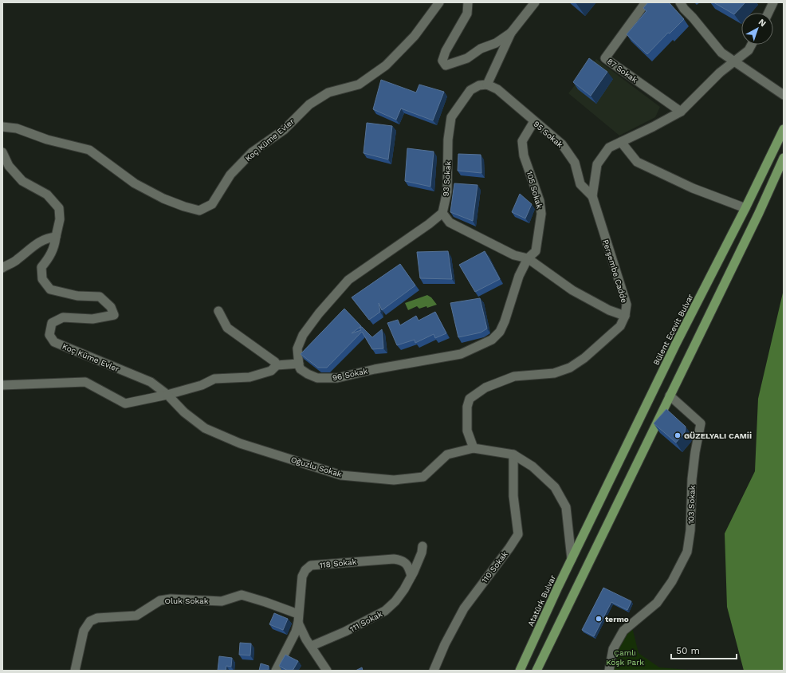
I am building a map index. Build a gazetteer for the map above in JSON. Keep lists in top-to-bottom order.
{
  "streets": {
    "highway": ["Bülent Ecevit Bulvar", "Atatürk Bulvar"],
    "street": [
      "87 Sokak",
      "95 Sokak",
      "Koç Küme Evler",
      "93 Sokak",
      "105 Sokak",
      "Perşembe Cadde",
      "96 Sokak",
      "Oğuzlu Sokak",
      "103 Sokak",
      "118 Sokak",
      "110 Sokak",
      "Oluk Sokak",
      "111 Sokak"
    ]
  },
  "crossings": [
    ["87 Sokak", "Perşembe Cadde"],
    ["95 Sokak", "93 Sokak"],
    ["95 Sokak", "105 Sokak"],
    ["95 Sokak", "Perşembe Cadde"],
    ["Koç Küme Evler", "Oğuzlu Sokak"],
    ["105 Sokak", "96 Sokak"],
    ["Bülent Ecevit Bulvar", "Atatürk Bulvar"],
    ["118 Sokak", "Oluk Sokak"],
    ["118 Sokak", "111 Sokak"]
  ],
  "parks": ["Çamlı Köşk Park"],
  "places": ["GÜZELYALI CAMİİ", "termo"],
  "scale_bar": "50 m",
  "north": "top right"
}
